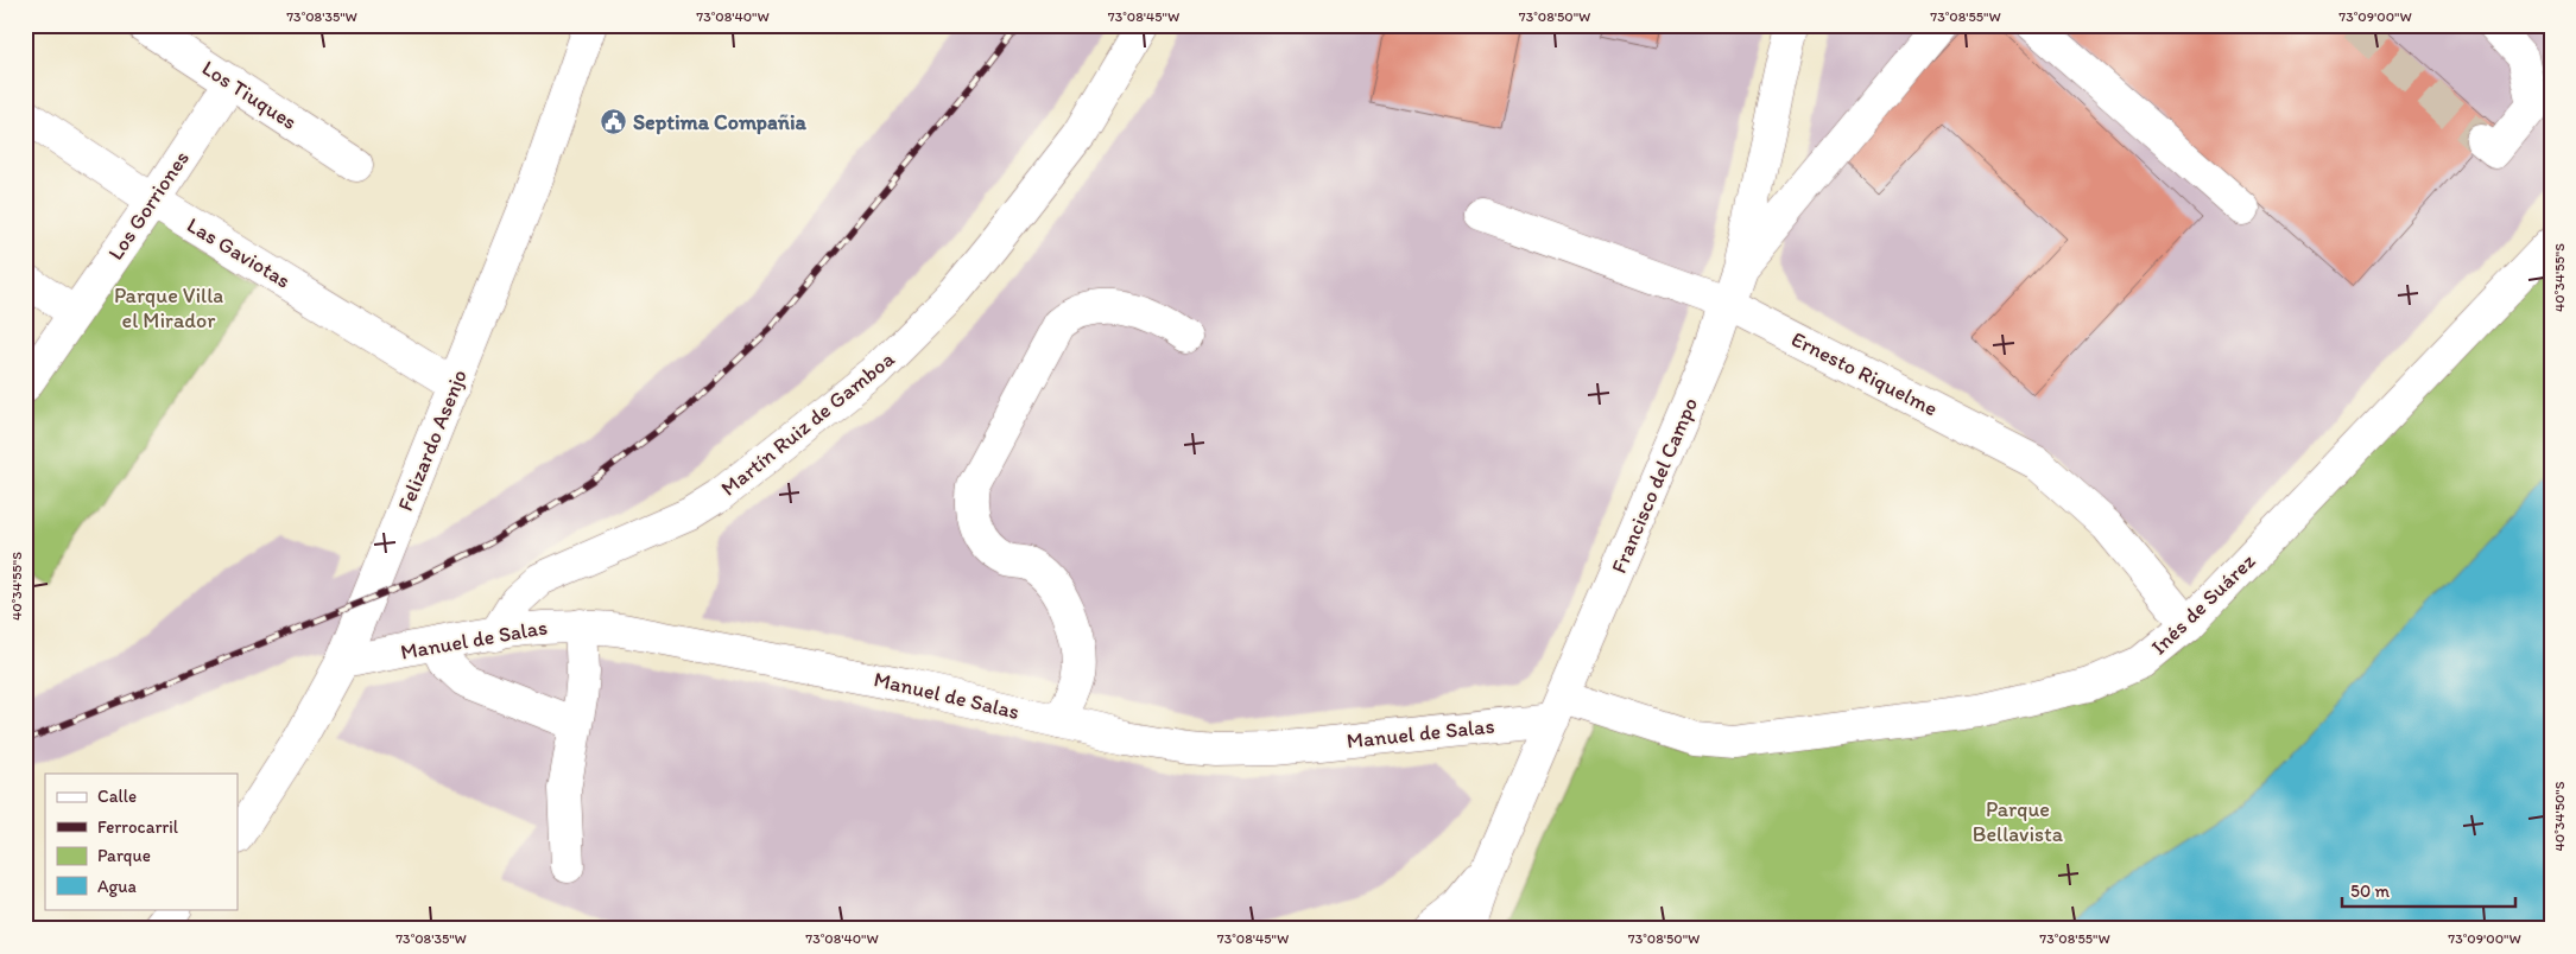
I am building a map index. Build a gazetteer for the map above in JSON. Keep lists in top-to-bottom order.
{
  "streets": {
    "street": [
      "Los Tiuques",
      "Los Gorriones",
      "Las Gaviotas",
      "Ernesto Riquelme",
      "Martín Ruiz de Gamboa",
      "Felizardo Asenjo",
      "Francisco del Campo",
      "Inés de Suárez",
      "Manuel de Salas"
    ]
  },
  "crossings": [
    ["Los Tiuques", "Los Gorriones"],
    ["Los Gorriones", "Las Gaviotas"],
    ["Las Gaviotas", "Felizardo Asenjo"],
    ["Ernesto Riquelme", "Francisco del Campo"],
    ["Ernesto Riquelme", "Inés de Suárez"],
    ["Martín Ruiz de Gamboa", "Manuel de Salas"],
    ["Felizardo Asenjo", "Manuel de Salas"],
    ["Francisco del Campo", "Inés de Suárez"],
    ["Francisco del Campo", "Manuel de Salas"],
    ["Inés de Suárez", "Manuel de Salas"]
  ],
  "parks": ["Parque Villa el Mirador", "Parque Bellavista"],
  "places": {
    "public building": ["Septima Compañia"]
  },
  "legend": [
    "Calle",
    "Ferrocarril",
    "Parque",
    "Agua"
  ],
  "scale_bar": "50 m",
  "coordinates": [
    "73°08'35\"W",
    "73°08'40\"W",
    "73°08'45\"W",
    "73°08'50\"W",
    "73°08'55\"W",
    "73°09'00\"W",
    "40°34'55\"S",
    "40°34'50\"S"
  ]
}
